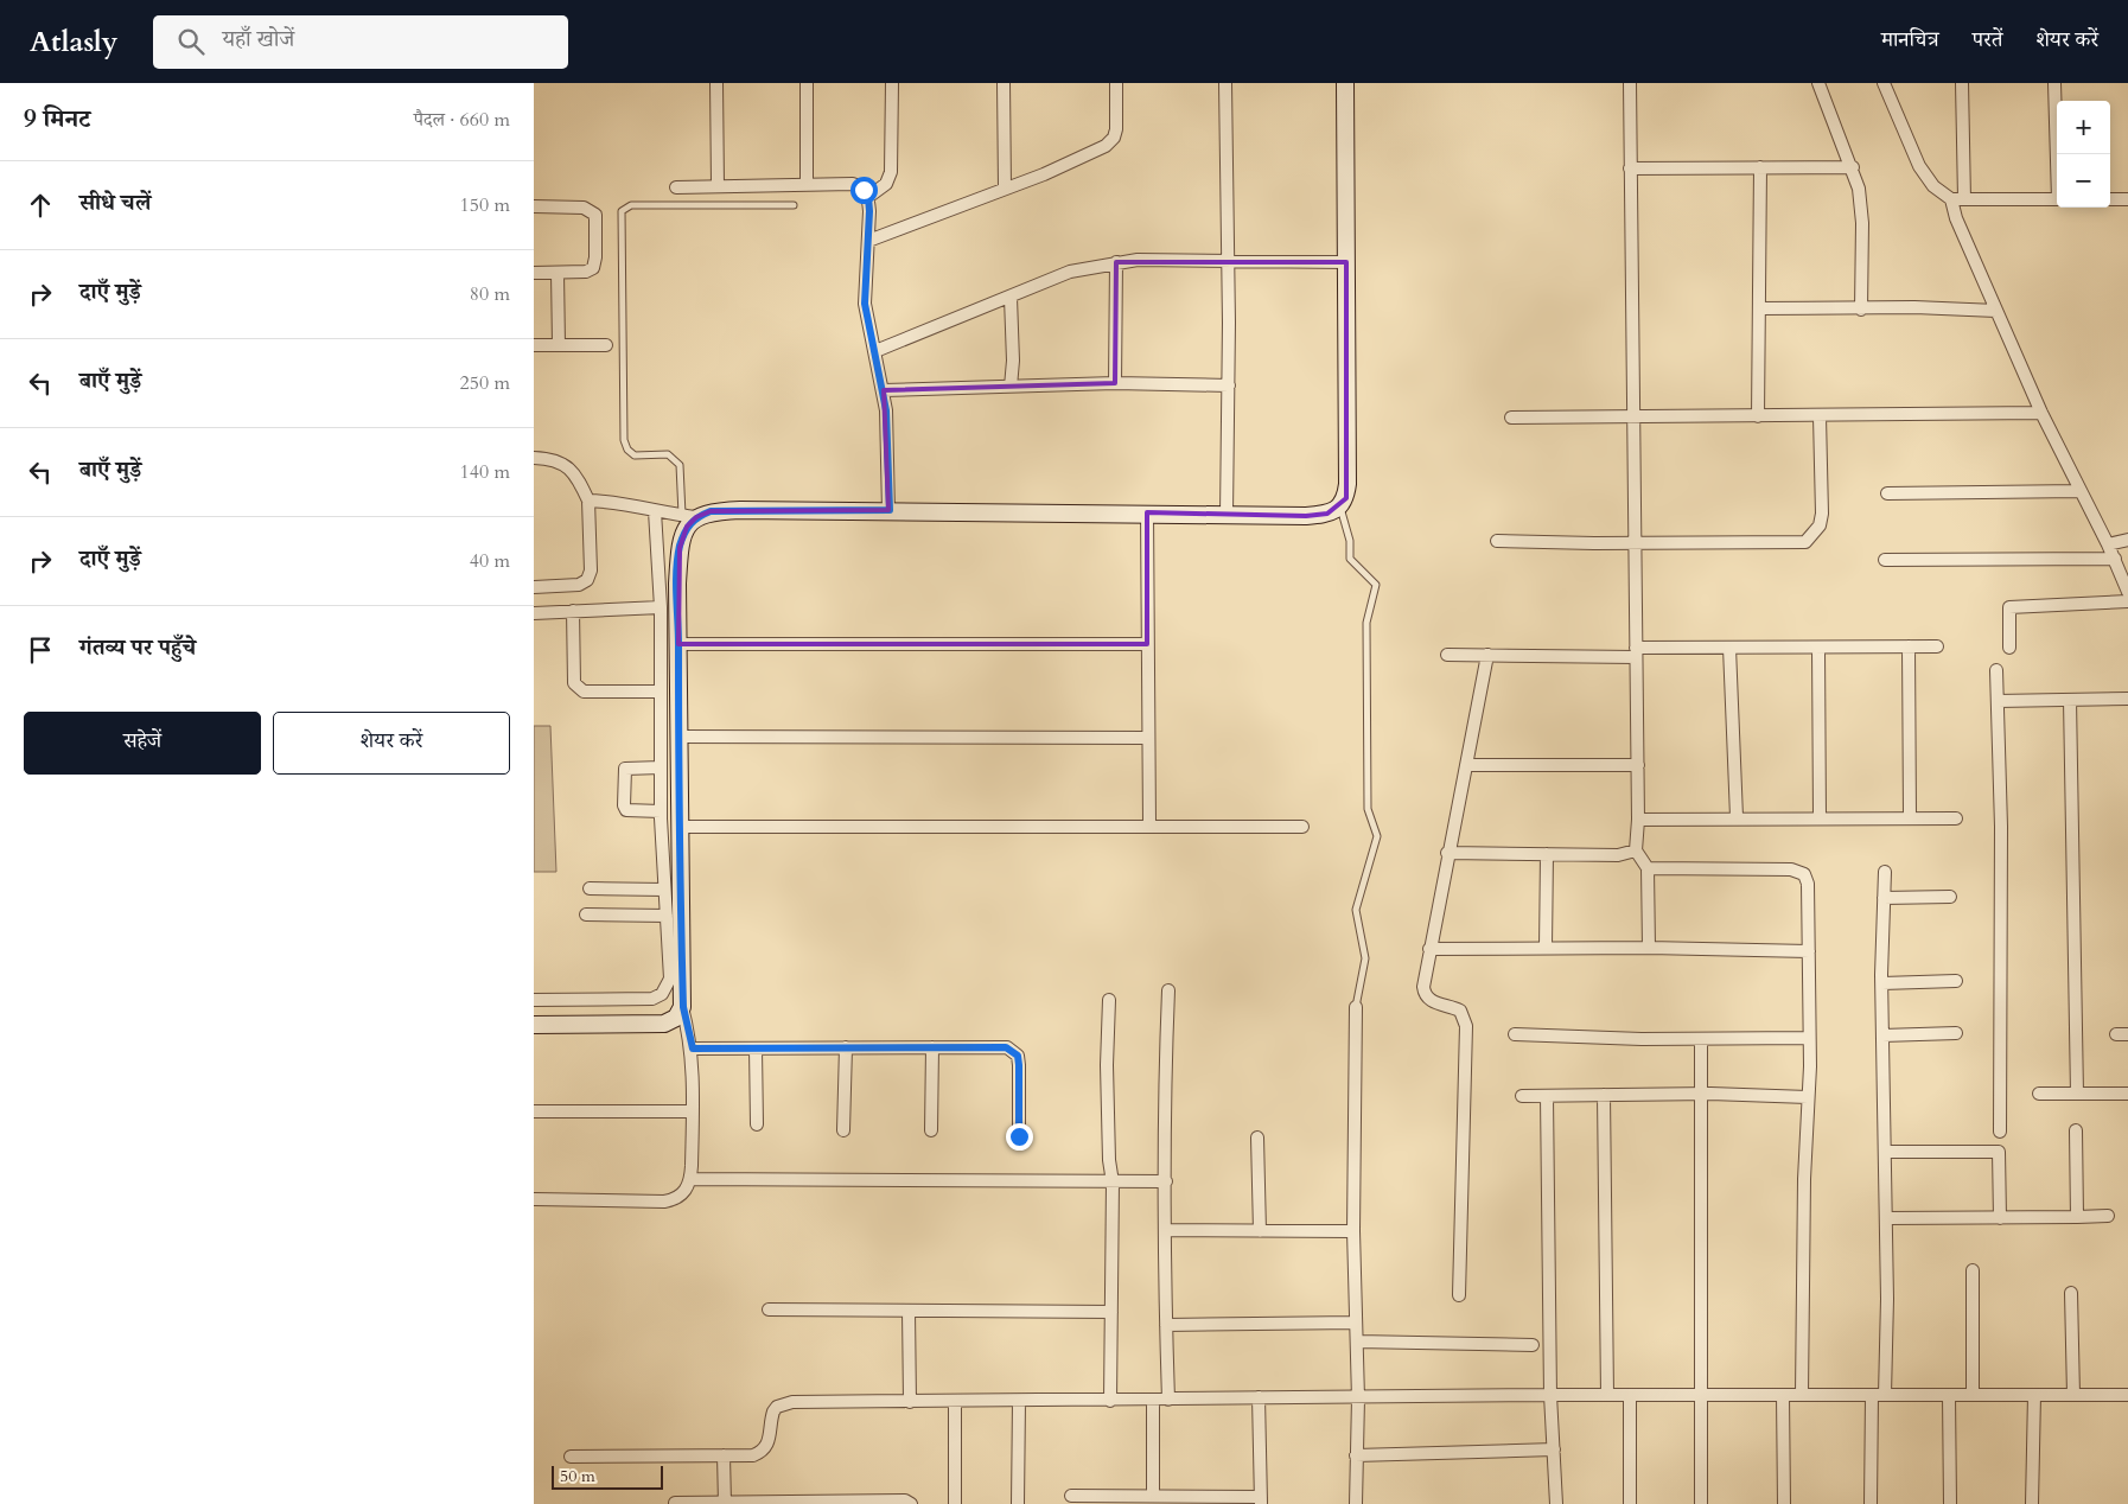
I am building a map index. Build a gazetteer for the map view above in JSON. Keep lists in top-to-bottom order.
{
  "scale_bar": "50 m",
  "page": {
    "header": "Atlasly",
    "search": "यहाँ खोजें",
    "nav": ["मानचित्र", "परतें", "शेयर करें"],
    "heading": ["9 मिनट", "पैदल · 660 m"],
    "map_buttons": ["+", "−"],
    "list": [
      ["सीधे चलें", "150 m"],
      ["दाएँ मुड़ें", "80 m"],
      ["बाएँ मुड़ें", "250 m"],
      ["बाएँ मुड़ें", "140 m"],
      ["दाएँ मुड़ें", "40 m"],
      "गंतव्य पर पहुँचे"
    ],
    "buttons": ["सहेजें", "शेयर करें"],
    "scale": "50 m"
  }
}
